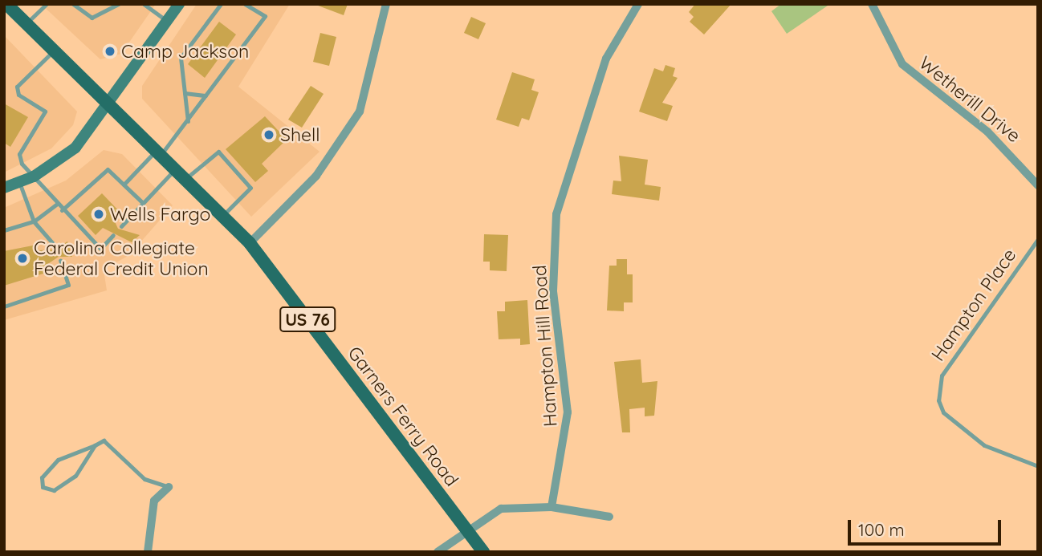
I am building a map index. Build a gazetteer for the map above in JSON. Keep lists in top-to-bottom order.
{
  "streets": {
    "main road": ["US 76", "Garners Ferry Road"],
    "street": ["Wetherill Drive", "Hampton Hill Road"],
    "lane": ["Hampton Place"]
  },
  "crossings": [
    ["US 76", "Garners Ferry Road"]
  ],
  "places": [
    "Camp Jackson",
    "Shell",
    "Wells Fargo",
    "Carolina Collegiate Federal Credit Union"
  ],
  "scale_bar": "100 m"
}
